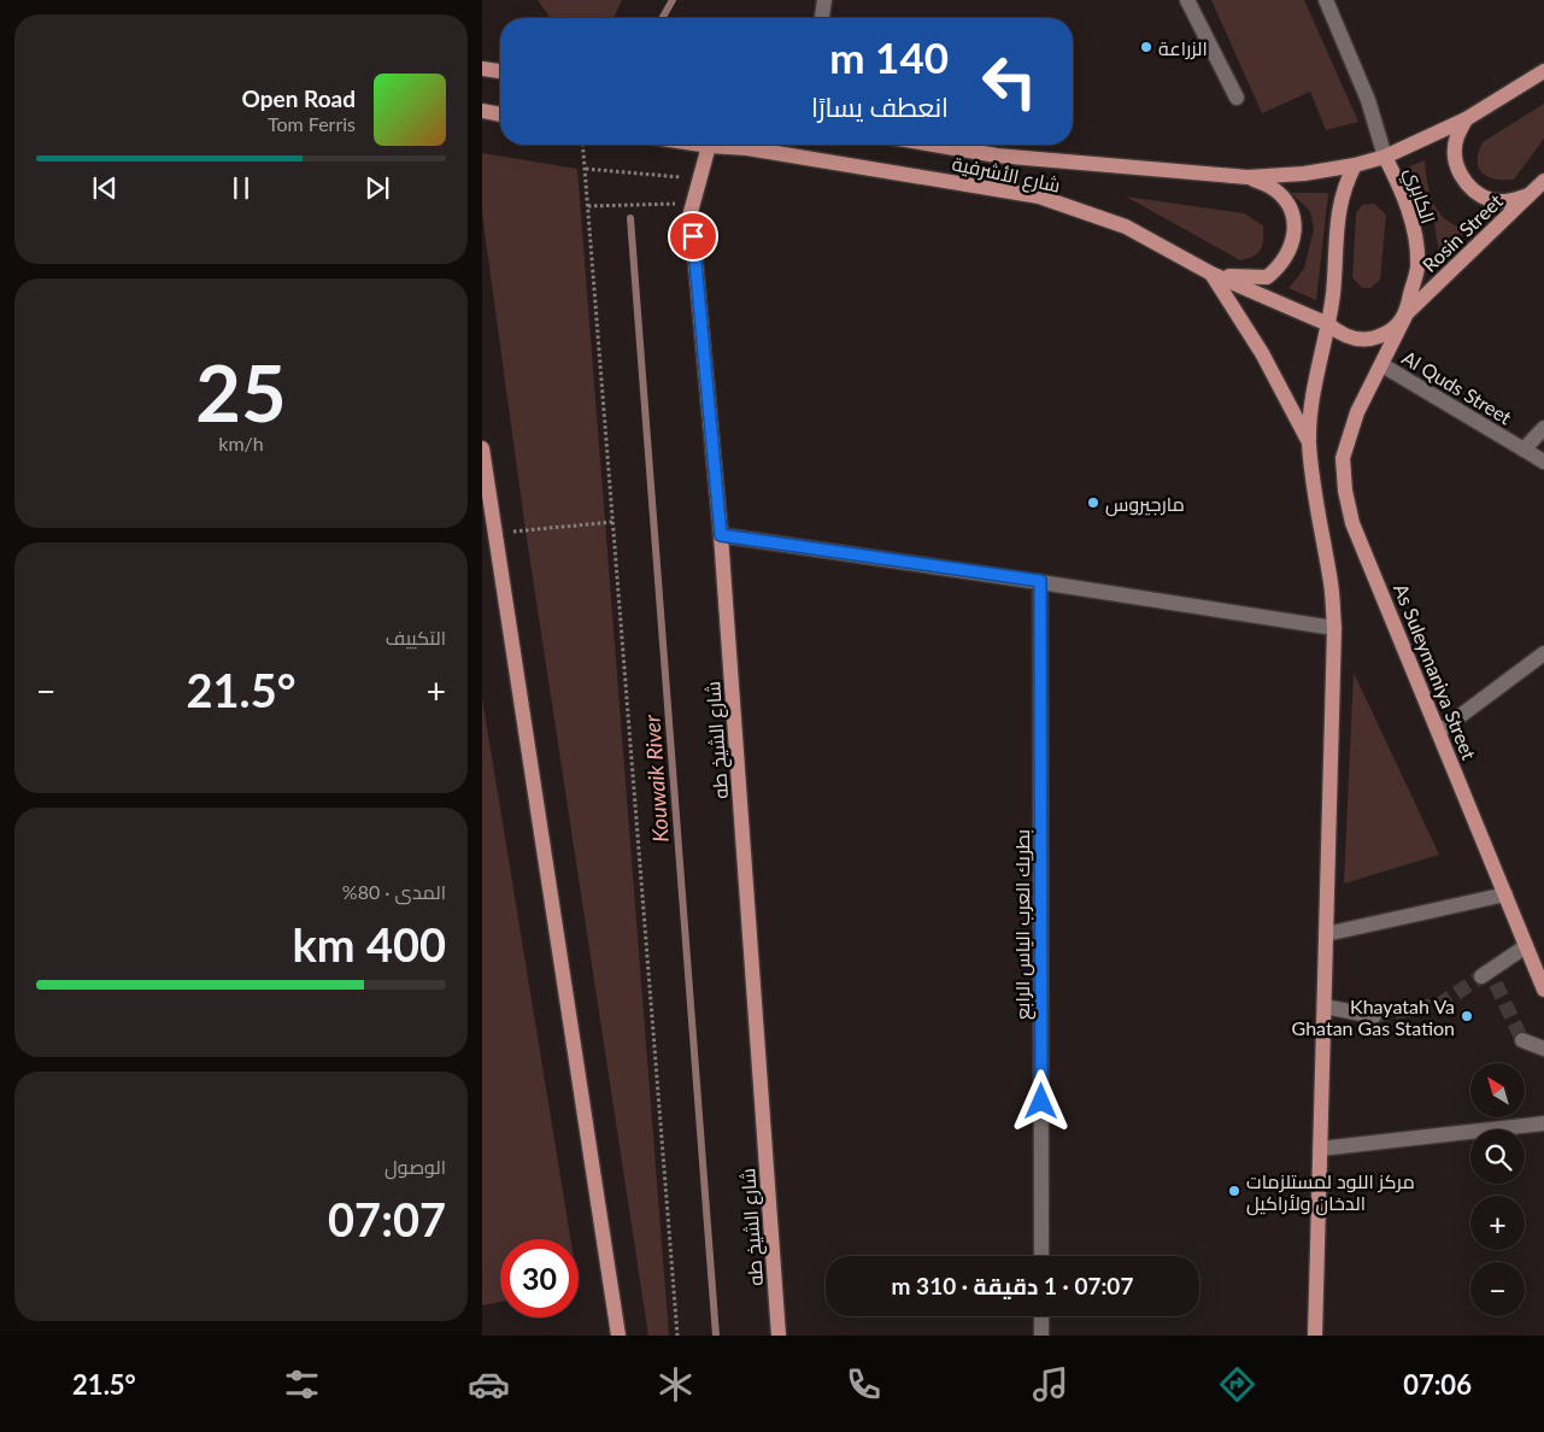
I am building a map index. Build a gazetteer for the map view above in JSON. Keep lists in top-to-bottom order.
{
  "streets": {
    "main road": [
      "شارع الأشرفية",
      "الكابري",
      "Rosin Street",
      "As Suleymaniya Street",
      "شارع الشيخ طه"
    ],
    "street": ["Al Quds Street", "بطريك العرب الياس الرابع"]
  },
  "crossings": [
    ["شارع الأشرفية", "الكابري"],
    ["شارع الأشرفية", "شارع الشيخ طه"],
    ["الكابري", "Rosin Street"],
    ["الكابري", "As Suleymaniya Street"],
    ["Rosin Street", "As Suleymaniya Street"],
    ["Al Quds Street", "As Suleymaniya Street"]
  ],
  "water": ["Kouwaik River"],
  "places": [
    "الزراعة",
    "مارجيروس",
    "Khayatah Va Ghatan Gas Station",
    "مركز اللود لمستلزمات الدخان ولأراكيل"
  ],
  "north": "top left",
  "page": {
    "turn": ["140 m", "انعطف يسارًا"],
    "song": ["Open Road", "Tom Ferris"],
    "tile": [
      ["25", "km/h"],
      "التكييف",
      ["المدى · 80%", "400 km"],
      ["الوصول", "07:07"]
    ],
    "heat": ["−", "21.5°", "+"],
    "map_buttons": ["+", "−"],
    "limit": "30",
    "trip": "07:07 · 1 دقيقة · 310 m",
    "tabs": ["07:06", "21.5°"]
  }
}
